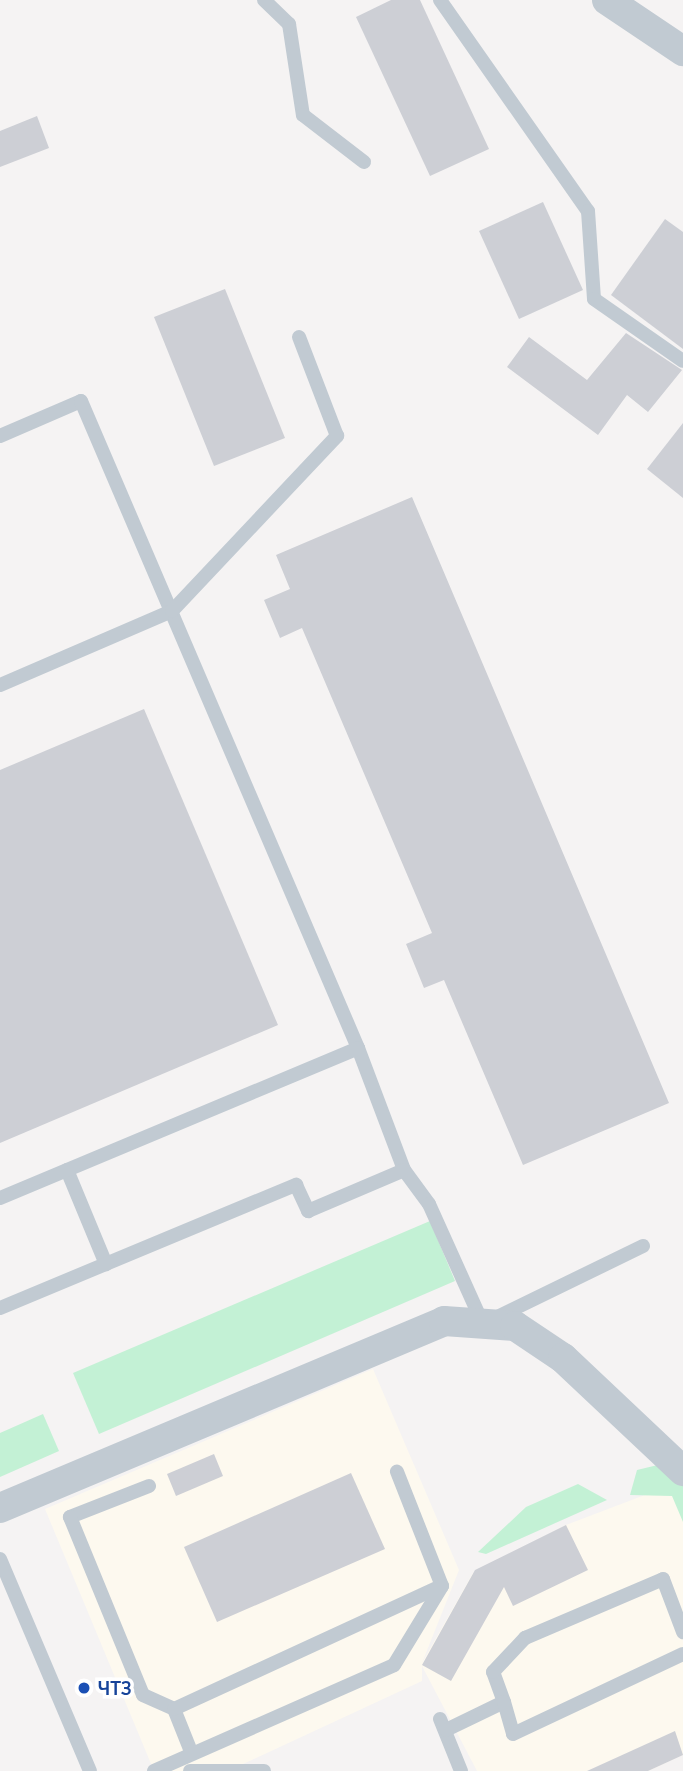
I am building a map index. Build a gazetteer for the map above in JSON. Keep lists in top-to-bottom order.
{
  "places": ["ЧТЗ"]
}
